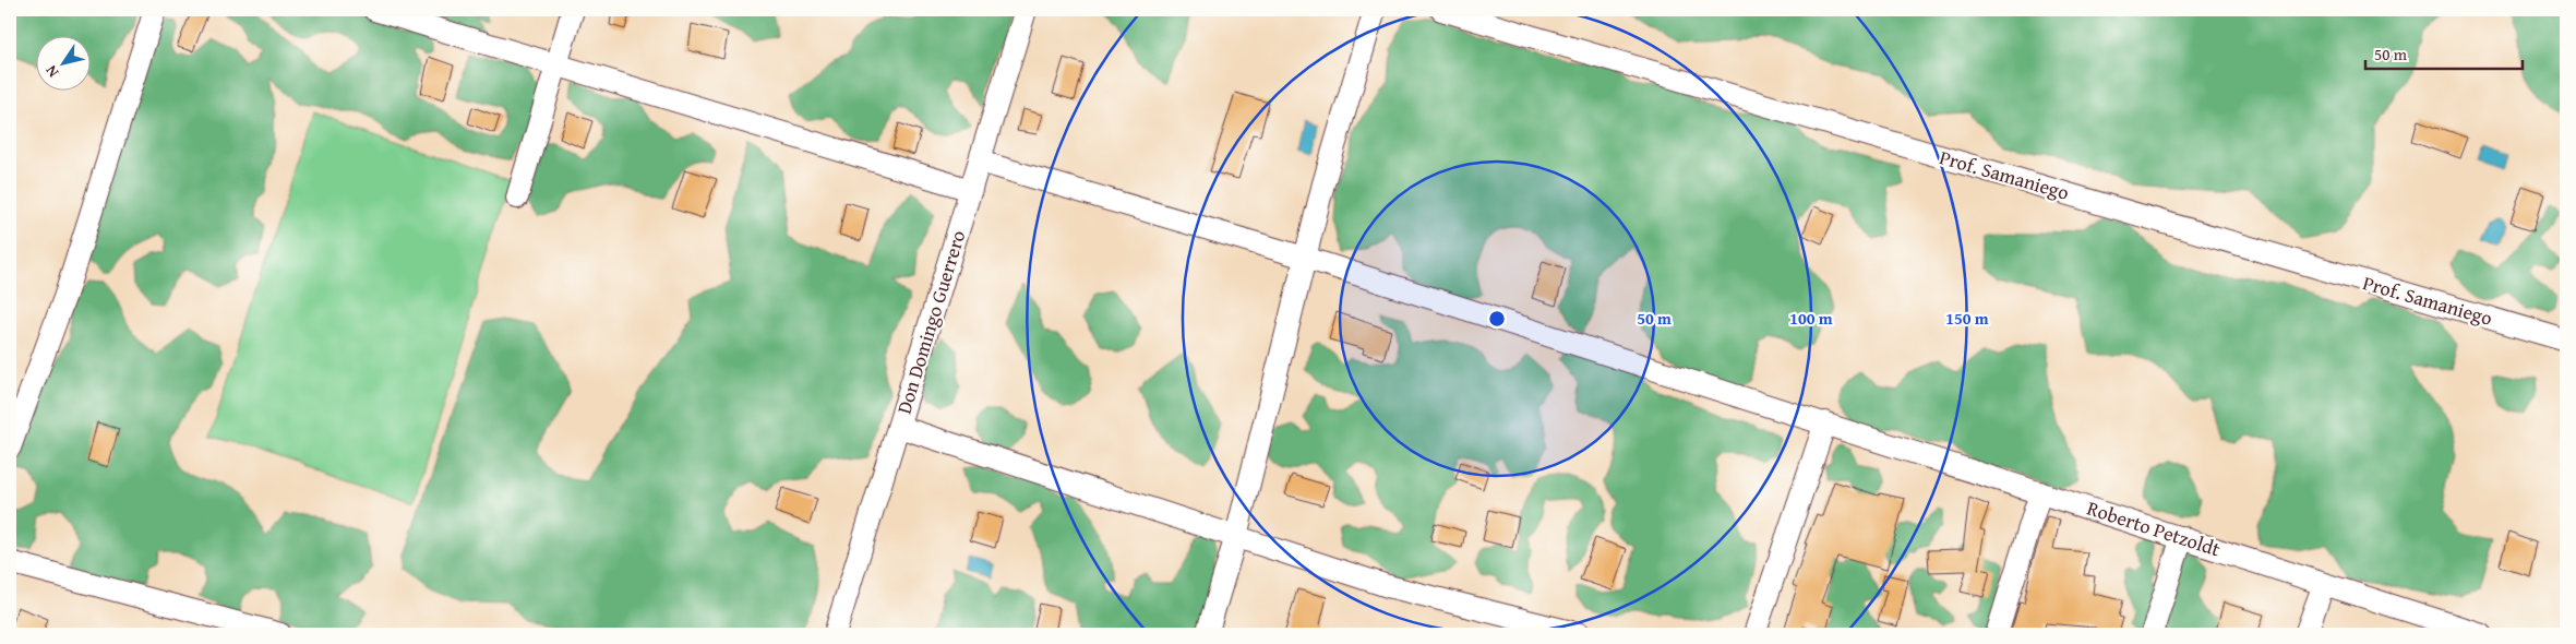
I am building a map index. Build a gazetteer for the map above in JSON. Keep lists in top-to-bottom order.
{
  "streets": {
    "street": ["Prof. Samaniego", "Don Domingo Guerrero", "Roberto Petzoldt"]
  },
  "crossings": [
    ["Don Domingo Guerrero", "Roberto Petzoldt"]
  ],
  "scale_bar": "50 m",
  "north": "bottom left",
  "rings": ["50 m", "100 m", "150 m"]
}
